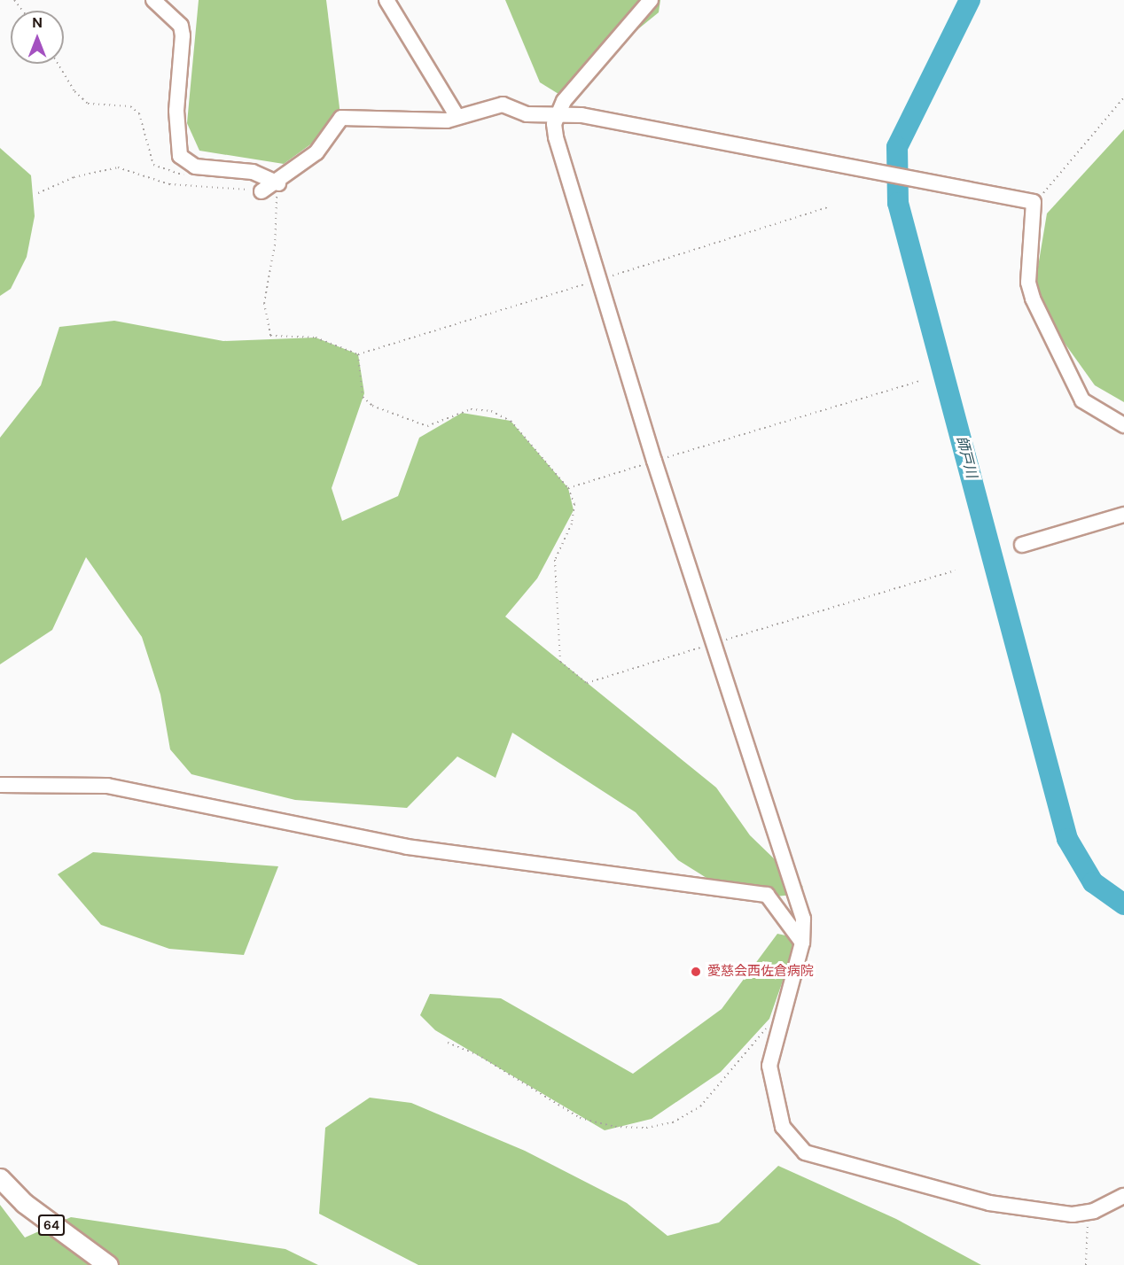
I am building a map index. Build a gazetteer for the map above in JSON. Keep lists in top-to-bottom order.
{
  "streets": {
    "main road": ["64"]
  },
  "water": ["師戸川"],
  "places": ["愛慈会西佐倉病院"],
  "north": "top"
}
